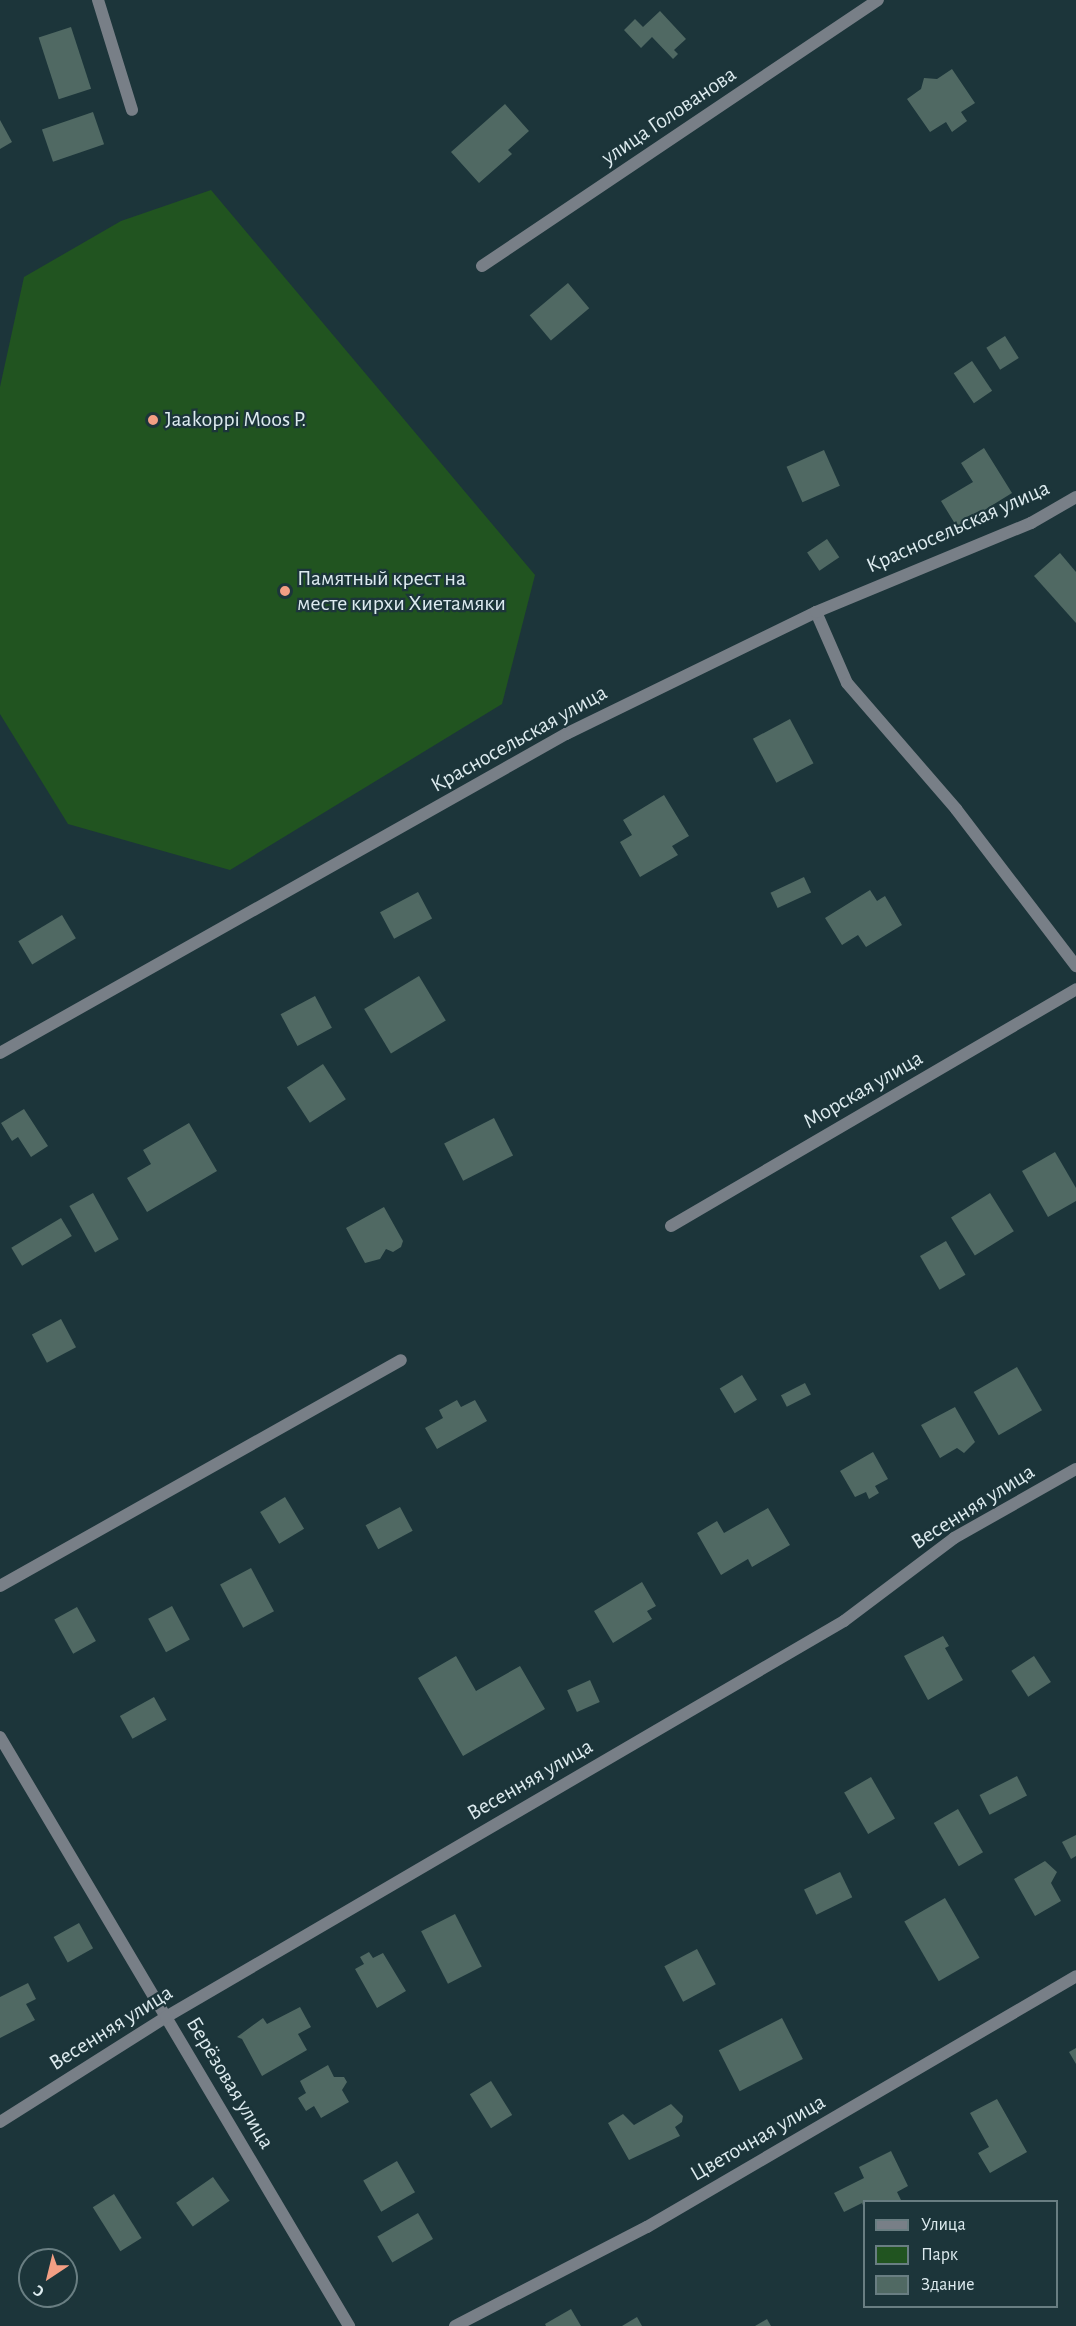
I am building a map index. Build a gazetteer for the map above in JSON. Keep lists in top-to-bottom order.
{
  "streets": {
    "street": [
      "улица Голованова",
      "Красносельская улица",
      "Морская улица",
      "Весенняя улица",
      "Берёзовая улица",
      "Цветочная улица"
    ]
  },
  "crossings": [
    ["Весенняя улица", "Берёзовая улица"]
  ],
  "places": ["Jaakoppi Moos P.", "Памятный крест на месте кирхи Хиетамяки"],
  "legend": ["Улица", "Парк", "Здание"],
  "north": "bottom left"
}
